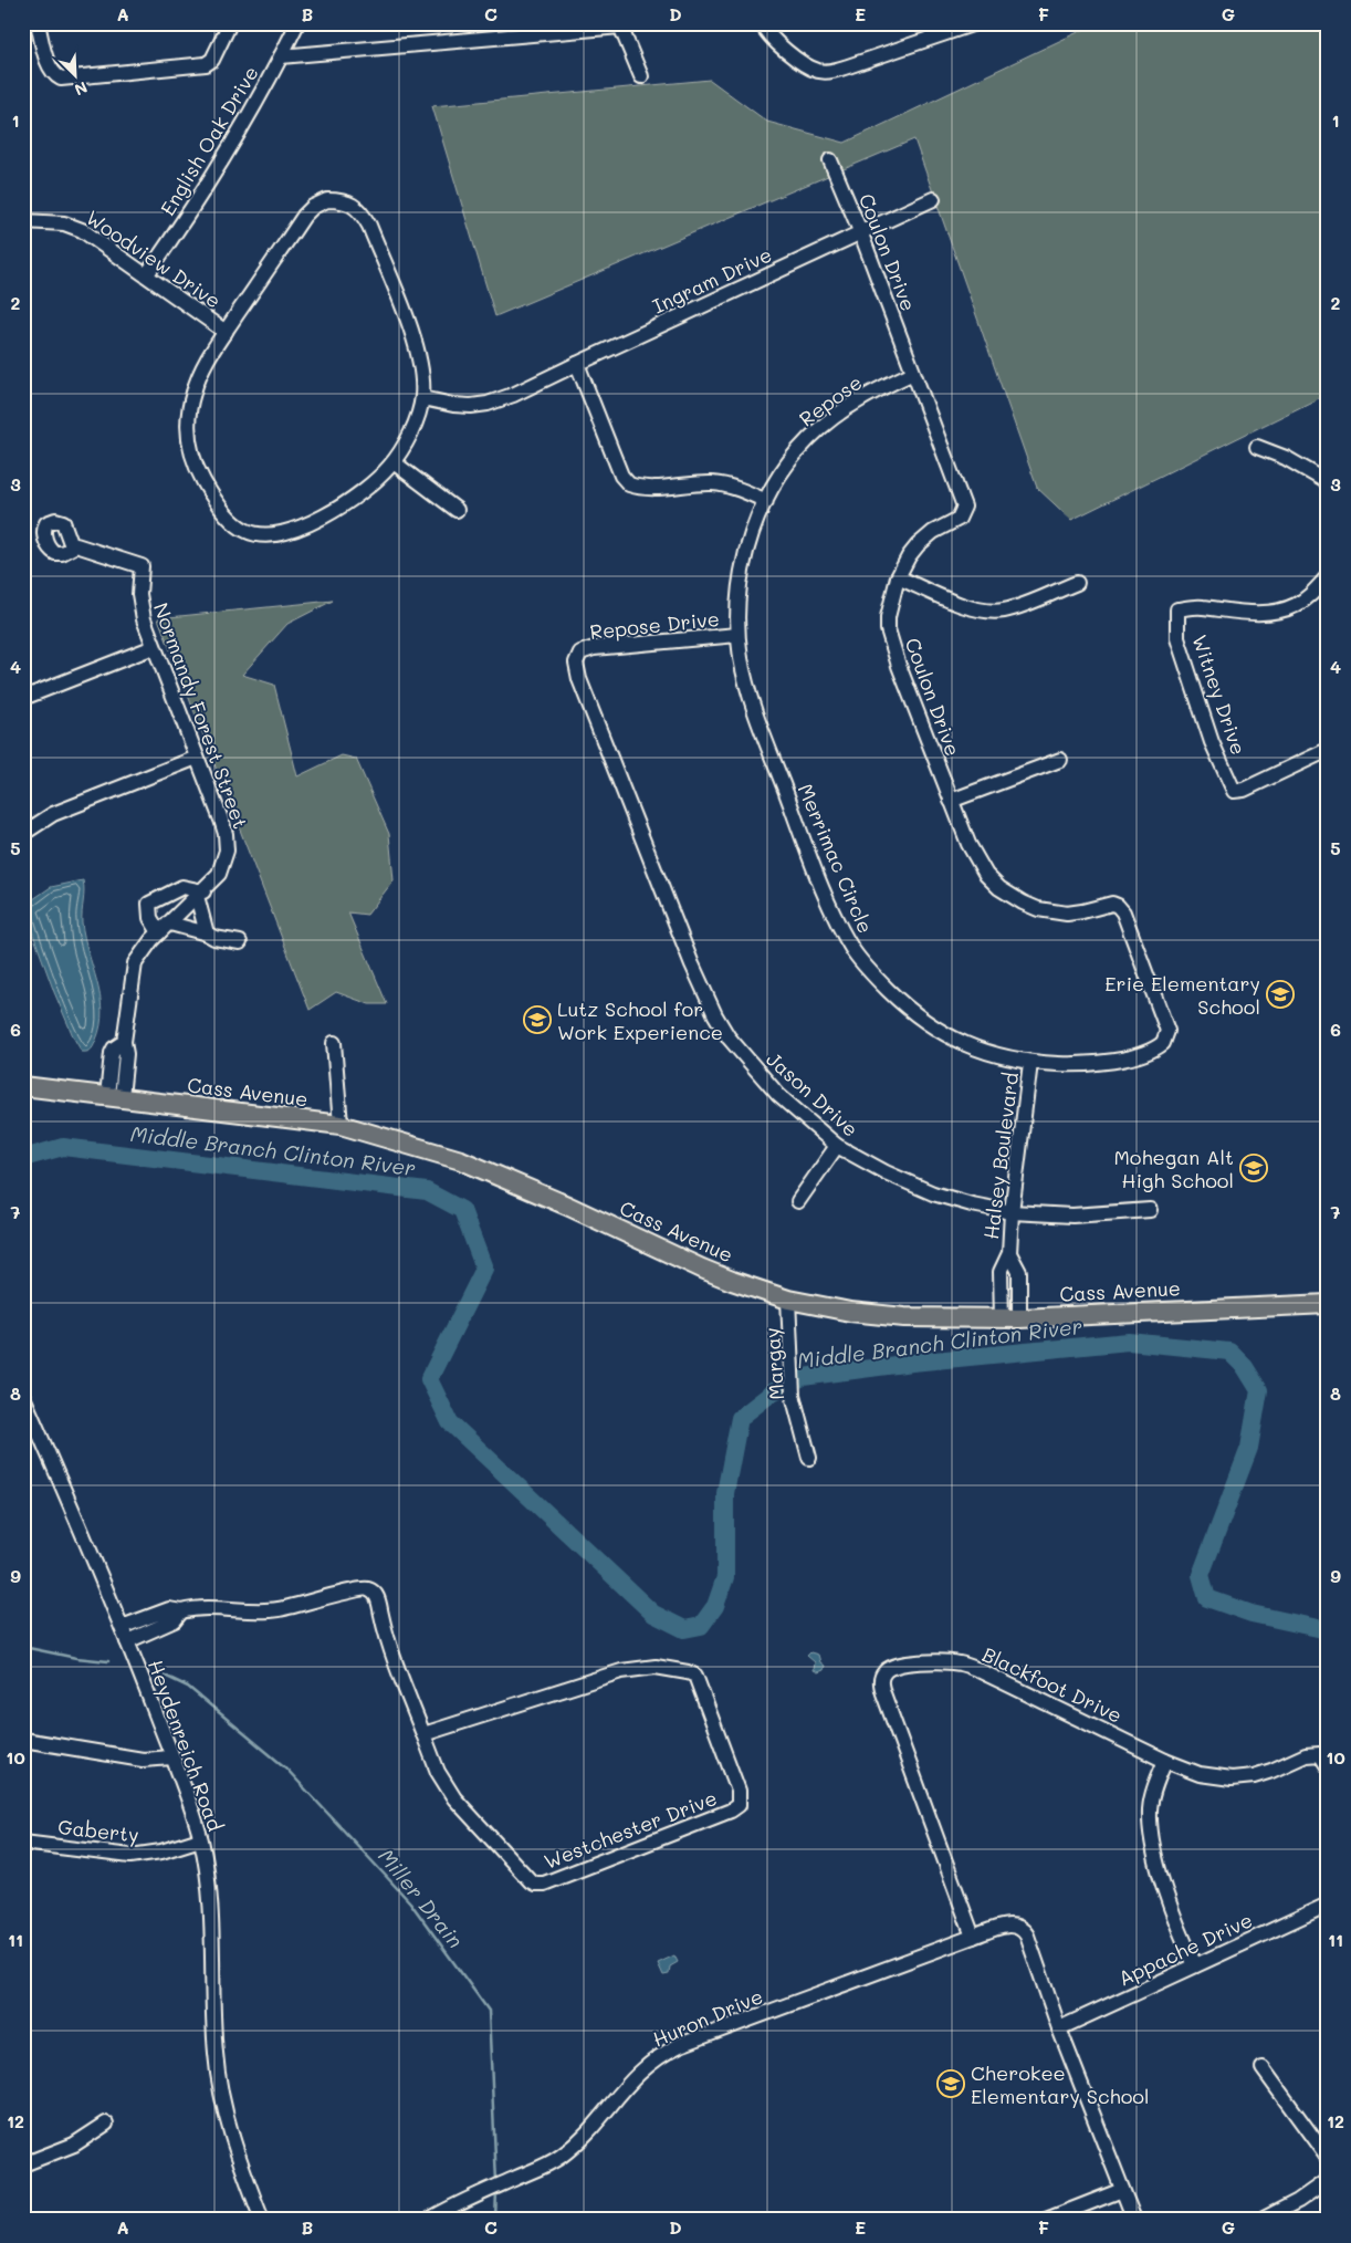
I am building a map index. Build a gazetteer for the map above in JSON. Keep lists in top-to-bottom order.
{
  "streets": {
    "main road": ["Cass Avenue"],
    "street": [
      "English Oak Drive",
      "Coulon Drive",
      "Woodview Drive",
      "Ingram Drive",
      "Repose",
      "Repose Drive",
      "Witney Drive",
      "Normandy Forest Street",
      "Merrimac Circle",
      "Jason Drive",
      "Halsey Boulevard",
      "Margay",
      "Blackfoot Drive",
      "Heydenreich Road",
      "Westchester Drive",
      "Gaberty",
      "Appache Drive",
      "Huron Drive"
    ]
  },
  "crossings": [
    ["English Oak Drive", "Woodview Drive"],
    ["Coulon Drive", "Ingram Drive"],
    ["Coulon Drive", "Repose"],
    ["Coulon Drive", "Merrimac Circle"],
    ["Repose", "Merrimac Circle"],
    ["Repose Drive", "Merrimac Circle"],
    ["Repose Drive", "Jason Drive"],
    ["Normandy Forest Street", "Cass Avenue"],
    ["Merrimac Circle", "Halsey Boulevard"],
    ["Cass Avenue", "Halsey Boulevard"],
    ["Cass Avenue", "Margay"],
    ["Jason Drive", "Halsey Boulevard"],
    ["Blackfoot Drive", "Huron Drive"],
    ["Heydenreich Road", "Westchester Drive"],
    ["Heydenreich Road", "Gaberty"],
    ["Appache Drive", "Huron Drive"]
  ],
  "water": ["Middle Branch Clinton River", "Miller Drain"],
  "places": {
    "school or university": [
      "Erie Elementary School",
      "Lutz School for Work Experience",
      "Mohegan Alt High School",
      "Cherokee Elementary School"
    ]
  },
  "north": "bottom right",
  "grid": {
    "columns": [
      "A",
      "B",
      "C",
      "D",
      "E",
      "F",
      "G"
    ],
    "rows": [
      "1",
      "2",
      "3",
      "4",
      "5",
      "6",
      "7",
      "8",
      "9",
      "10",
      "11",
      "12"
    ]
  }
}
